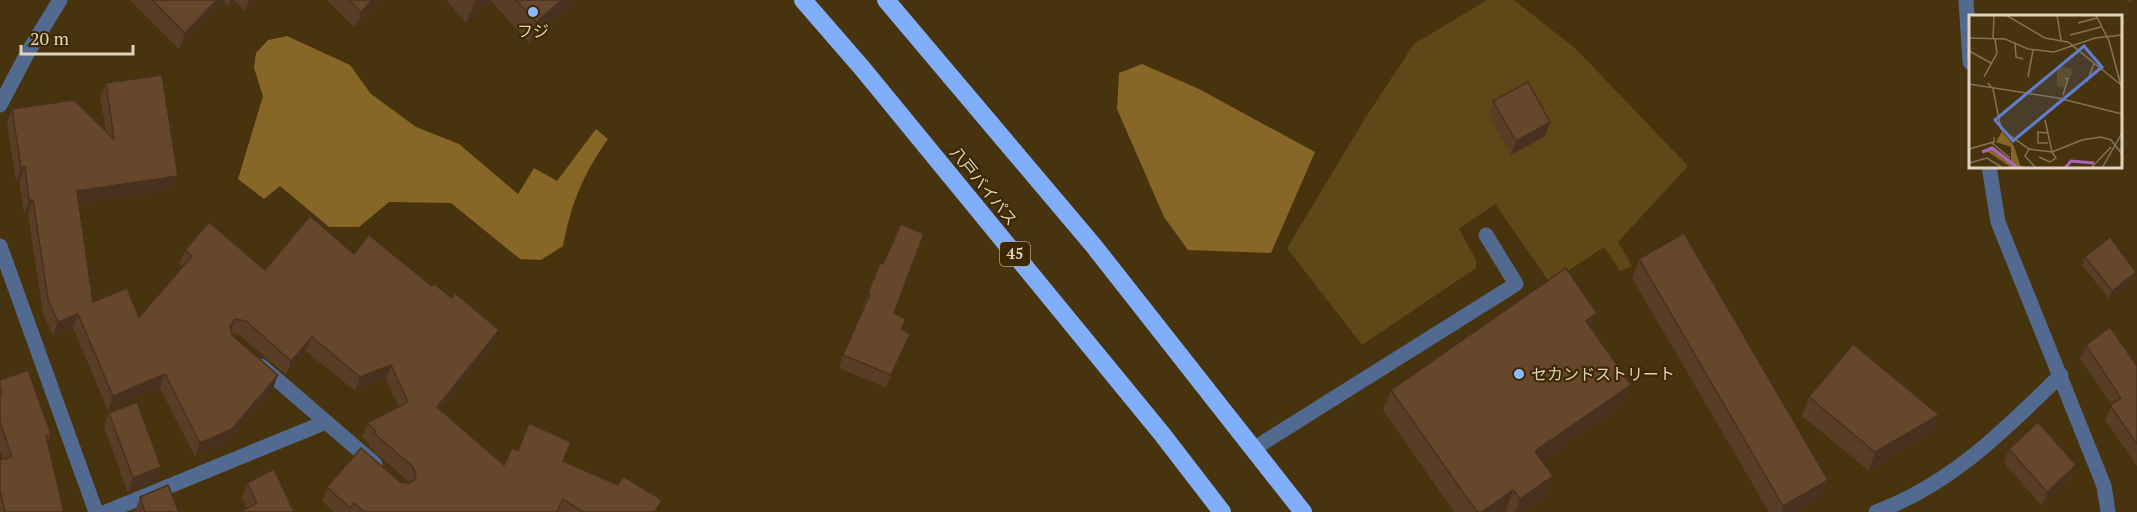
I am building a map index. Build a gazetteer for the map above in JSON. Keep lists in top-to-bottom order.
{
  "streets": {
    "highway": ["八戸バイパス", "45"]
  },
  "places": ["フジ", "セカンドストリート"],
  "scale_bar": "20 m"
}
